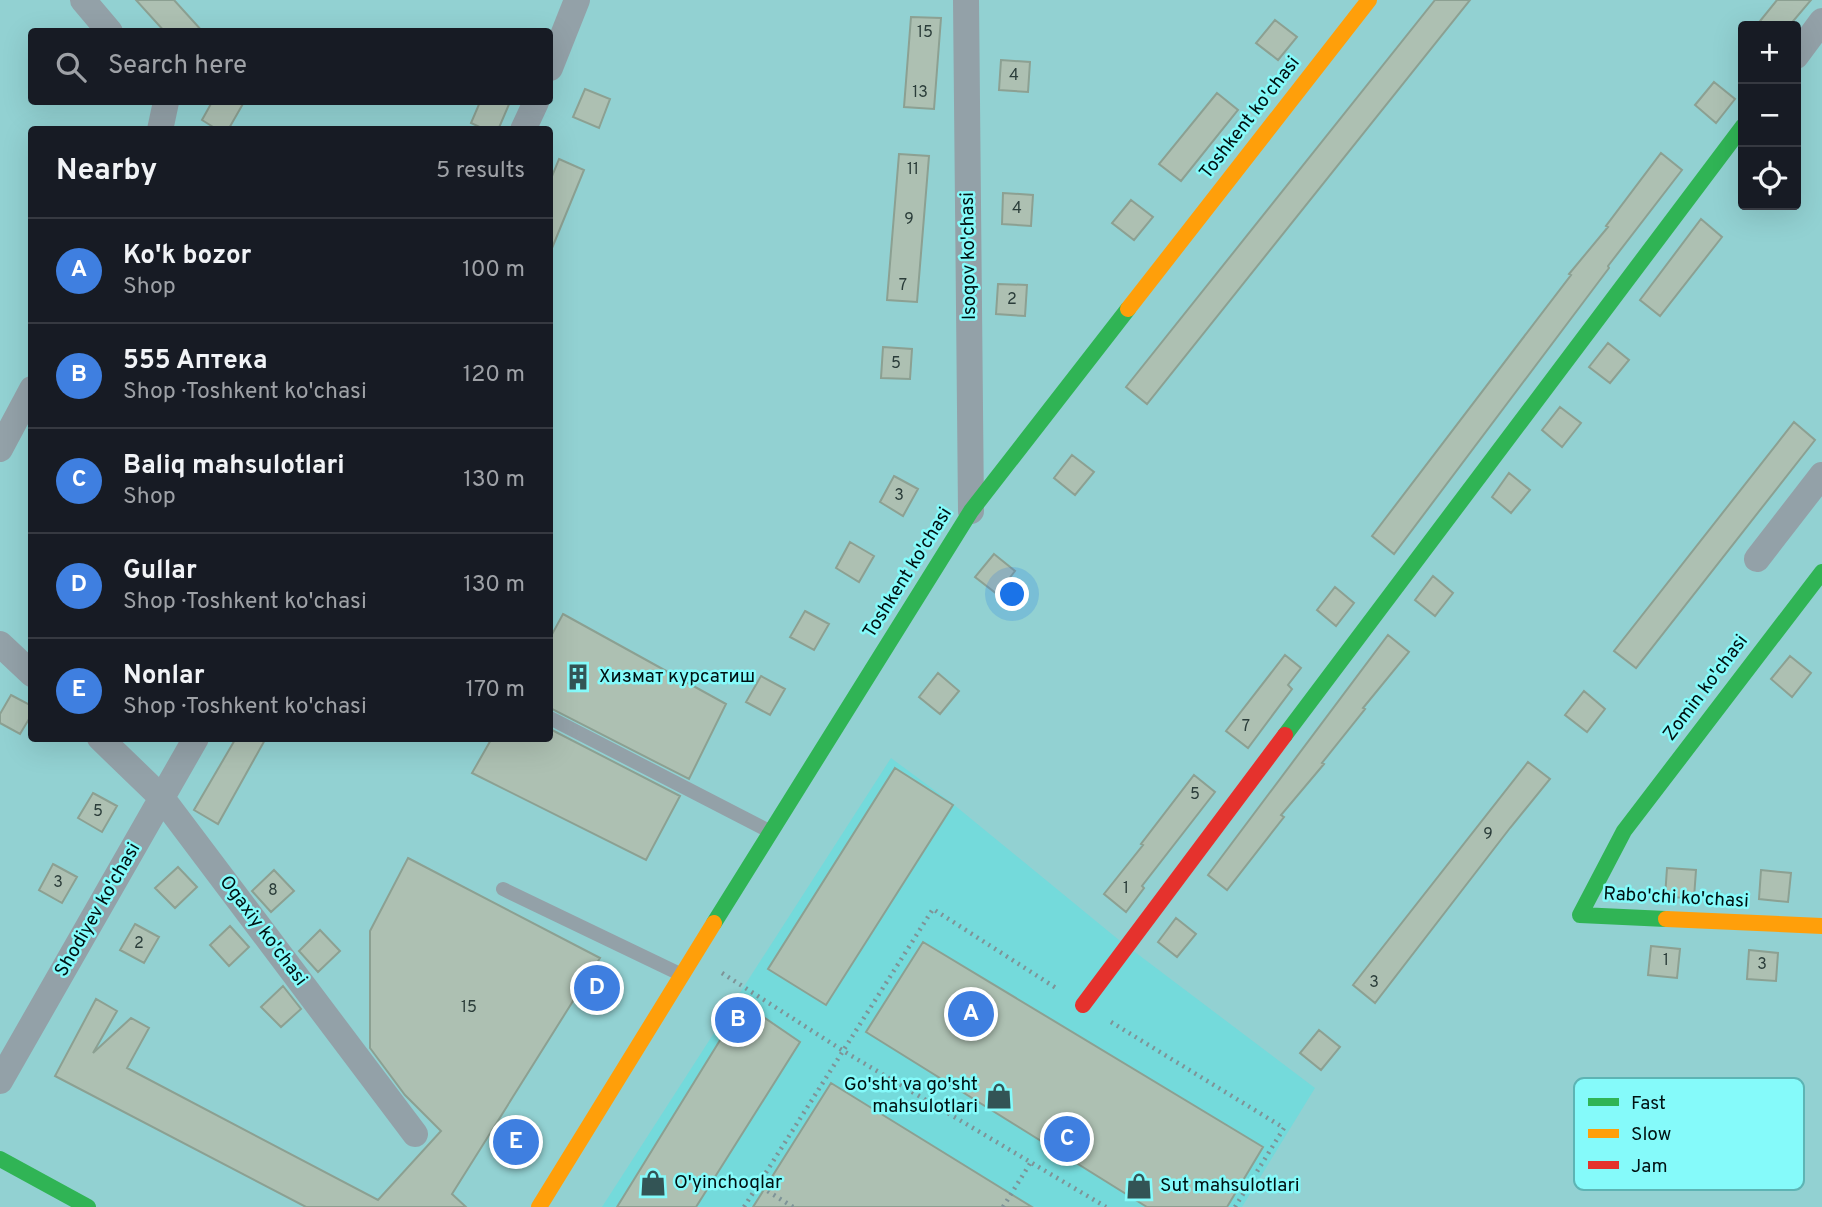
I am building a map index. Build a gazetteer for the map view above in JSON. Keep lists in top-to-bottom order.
{
  "streets": {
    "street": [
      "Toshkent ko'chasi",
      "Isoqov ko'chasi",
      "Zomin ko'chasi",
      "Rabo'chi ko'chasi",
      "Shodiyev ko'chasi",
      "Ogaxiy ko'chasi"
    ]
  },
  "crossings": [
    ["Toshkent ko'chasi", "Isoqov ko'chasi"],
    ["Zomin ko'chasi", "Rabo'chi ko'chasi"],
    ["Shodiyev ko'chasi", "Ogaxiy ko'chasi"]
  ],
  "places": {
    "building": ["Хизмат курсатиш"],
    "shop": ["Go'sht va go'sht mahsulotlari", "O'yinchoqlar", "Sut mahsulotlari"]
  },
  "house_numbers": [
    "15",
    "4",
    "13",
    "11",
    "4",
    "9",
    "7",
    "2",
    "5",
    "3",
    "7",
    "5",
    "5",
    "9",
    "3",
    "1",
    "8",
    "2",
    "1",
    "3",
    "3",
    "15"
  ],
  "legend": ["Fast", "Slow", "Jam"],
  "page": {
    "map_buttons": ["+", "−"],
    "search": "Search here",
    "heading": ["Nearby", "5 results"],
    "list": [
      {
        "mark": "A",
        "name": "Ko'k bozor",
        "note": "Shop",
        "value": "100 m"
      },
      {
        "mark": "B",
        "name": "555 Аптека",
        "note": "Shop · Toshkent ko'chasi",
        "value": "120 m"
      },
      {
        "mark": "C",
        "name": "Baliq mahsulotlari",
        "note": "Shop",
        "value": "130 m"
      },
      {
        "mark": "D",
        "name": "Gullar",
        "note": "Shop · Toshkent ko'chasi",
        "value": "130 m"
      },
      {
        "mark": "E",
        "name": "Nonlar",
        "note": "Shop · Toshkent ko'chasi",
        "value": "170 m"
      }
    ],
    "pins": [
      "D",
      "A",
      "B",
      "C",
      "E"
    ]
  }
}
